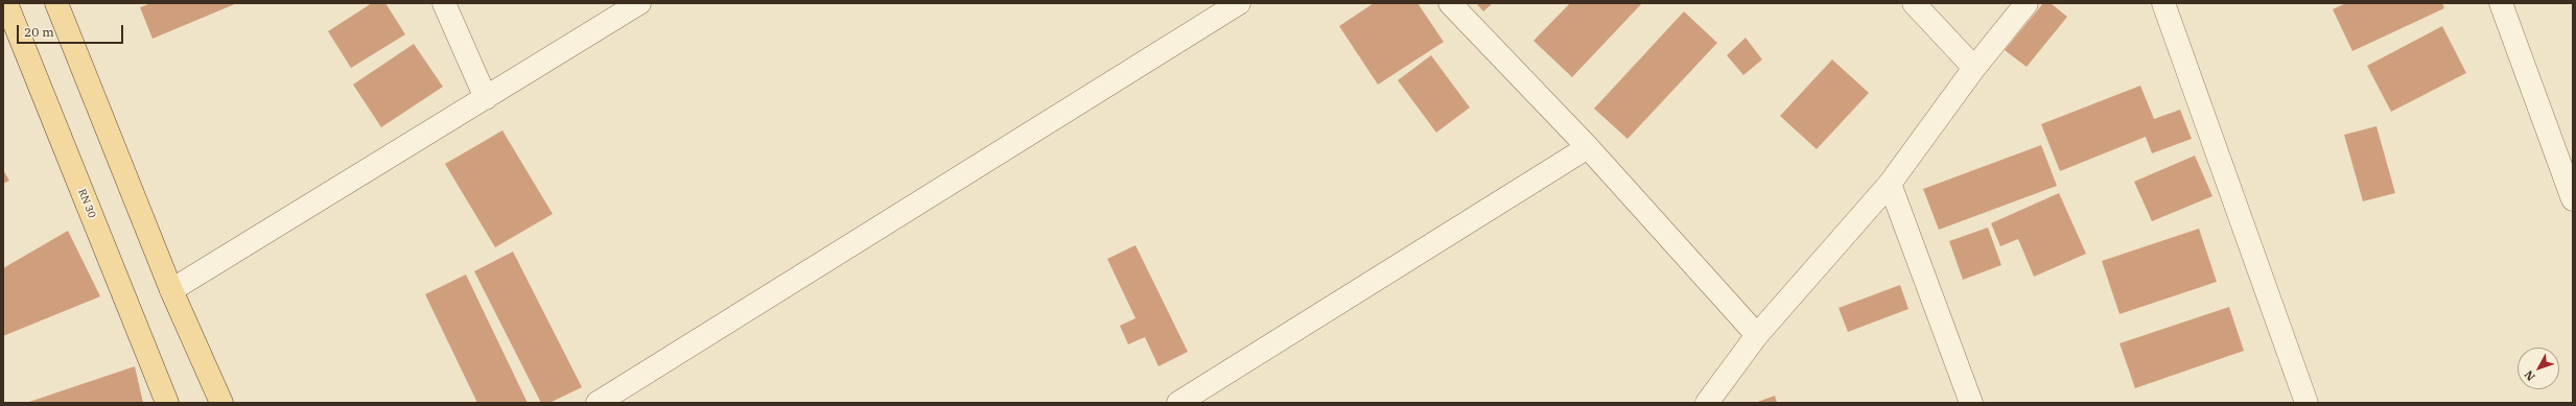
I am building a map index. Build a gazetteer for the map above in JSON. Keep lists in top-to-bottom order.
{
  "streets": {
    "main road": ["RN 30"]
  },
  "scale_bar": "20 m",
  "north": "bottom left"
}
